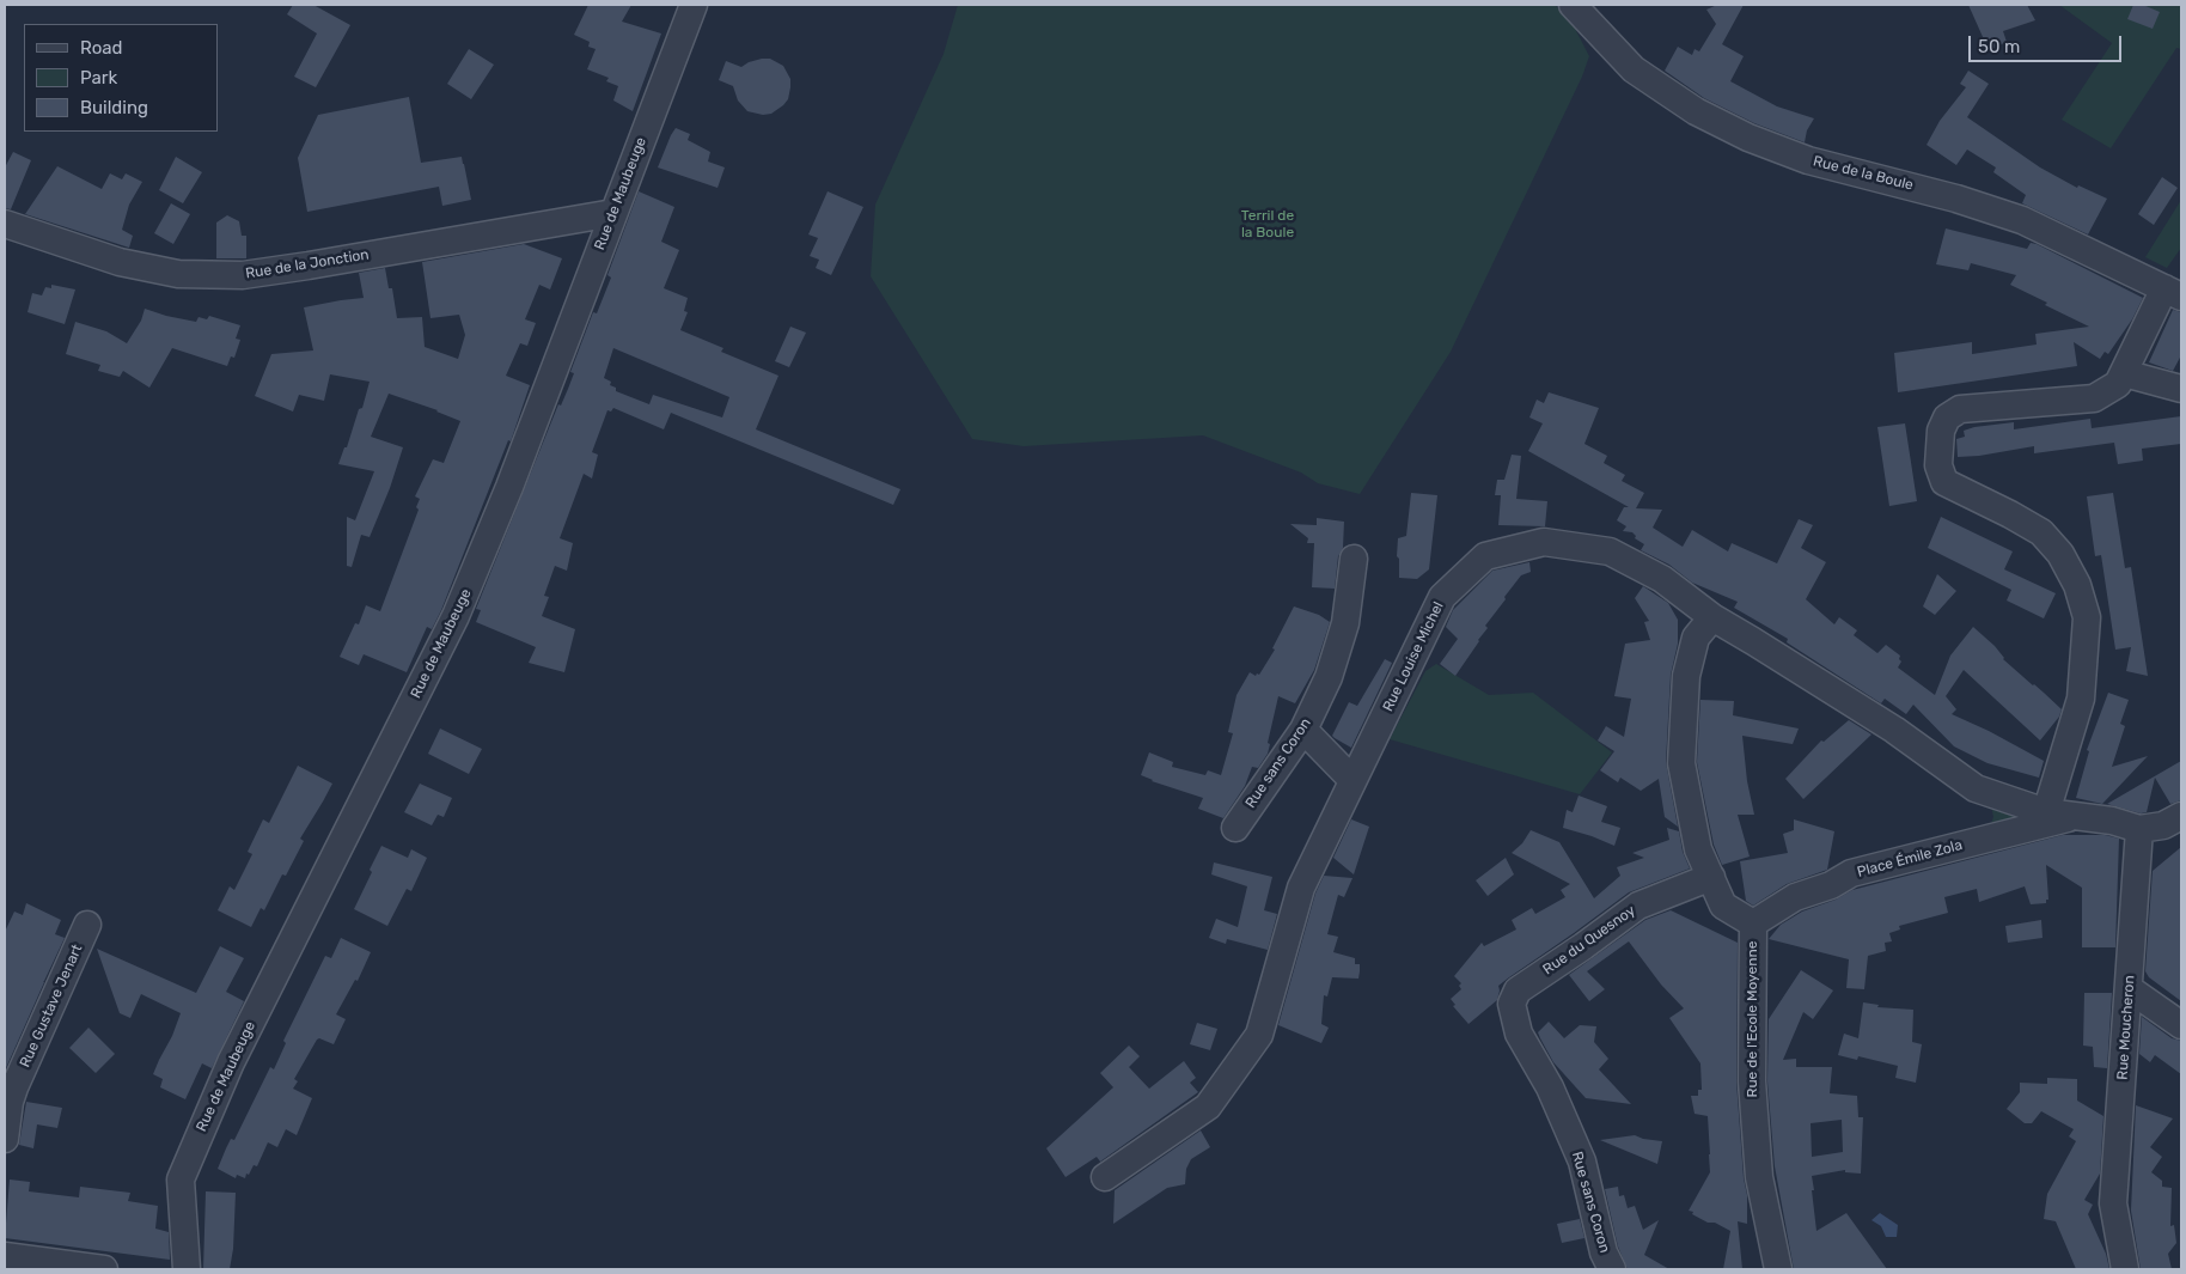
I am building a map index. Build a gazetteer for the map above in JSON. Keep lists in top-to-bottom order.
{
  "streets": {
    "street": [
      "Rue de la Boule",
      "Rue de Maubeuge",
      "Rue de la Jonction",
      "Rue Louise Michel",
      "Rue sans Coron",
      "Place Émile Zola",
      "Rue du Quesnoy",
      "Rue Gustave Jenart",
      "Rue de l'Ecole Moyenne",
      "Rue Moucheron"
    ]
  },
  "crossings": [
    ["Rue de Maubeuge", "Rue de la Jonction"],
    ["Rue Louise Michel", "Place Émile Zola"],
    ["Rue Louise Michel", "Rue de l'Ecole Moyenne"],
    ["Rue sans Coron", "Rue du Quesnoy"],
    ["Place Émile Zola", "Rue de l'Ecole Moyenne"],
    ["Place Émile Zola", "Rue Moucheron"],
    ["Rue du Quesnoy", "Rue de l'Ecole Moyenne"]
  ],
  "parks": ["Terril de la Boule"],
  "legend": ["Road", "Park", "Building"],
  "scale_bar": "50 m"
}
